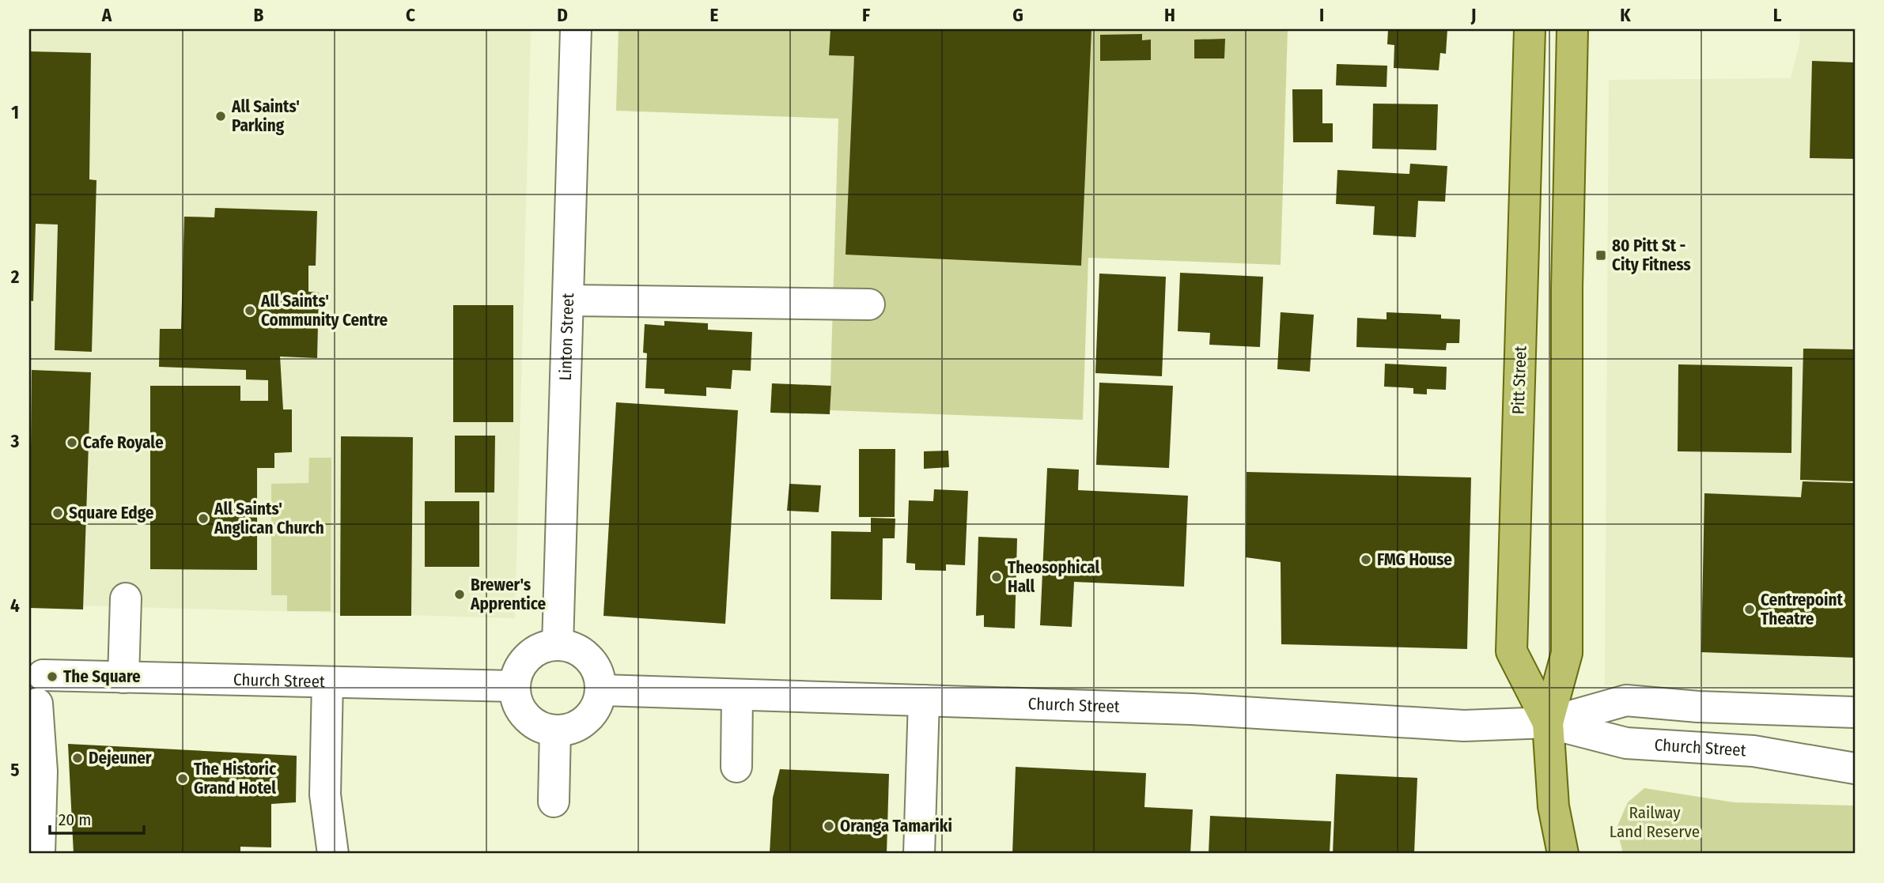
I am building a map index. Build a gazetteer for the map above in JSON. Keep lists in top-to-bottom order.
{
  "streets": {
    "main road": ["Pitt Street"],
    "street": ["Linton Street", "Church Street"]
  },
  "crossings": [
    ["Linton Street", "Church Street"],
    ["Pitt Street", "Church Street"]
  ],
  "parks": ["Railway Land Reserve"],
  "places": {
    "other": [
      "All Saints' Parking",
      "All Saints' Community Centre",
      "Cafe Royale",
      "Square Edge",
      "All Saints' Anglican Church",
      "FMG House",
      "Theosophical Hall",
      "Brewer's Apprentice",
      "Centrepoint Theatre",
      "The Square",
      "Dejeuner",
      "The Historic Grand Hotel",
      "Oranga Tamariki"
    ],
    "transit": ["80 Pitt St - City Fitness"]
  },
  "scale_bar": "20 m",
  "grid": {
    "columns": [
      "A",
      "B",
      "C",
      "D",
      "E",
      "F",
      "G",
      "H",
      "I",
      "J",
      "K",
      "L"
    ],
    "rows": [
      "1",
      "2",
      "3",
      "4",
      "5"
    ]
  }
}
